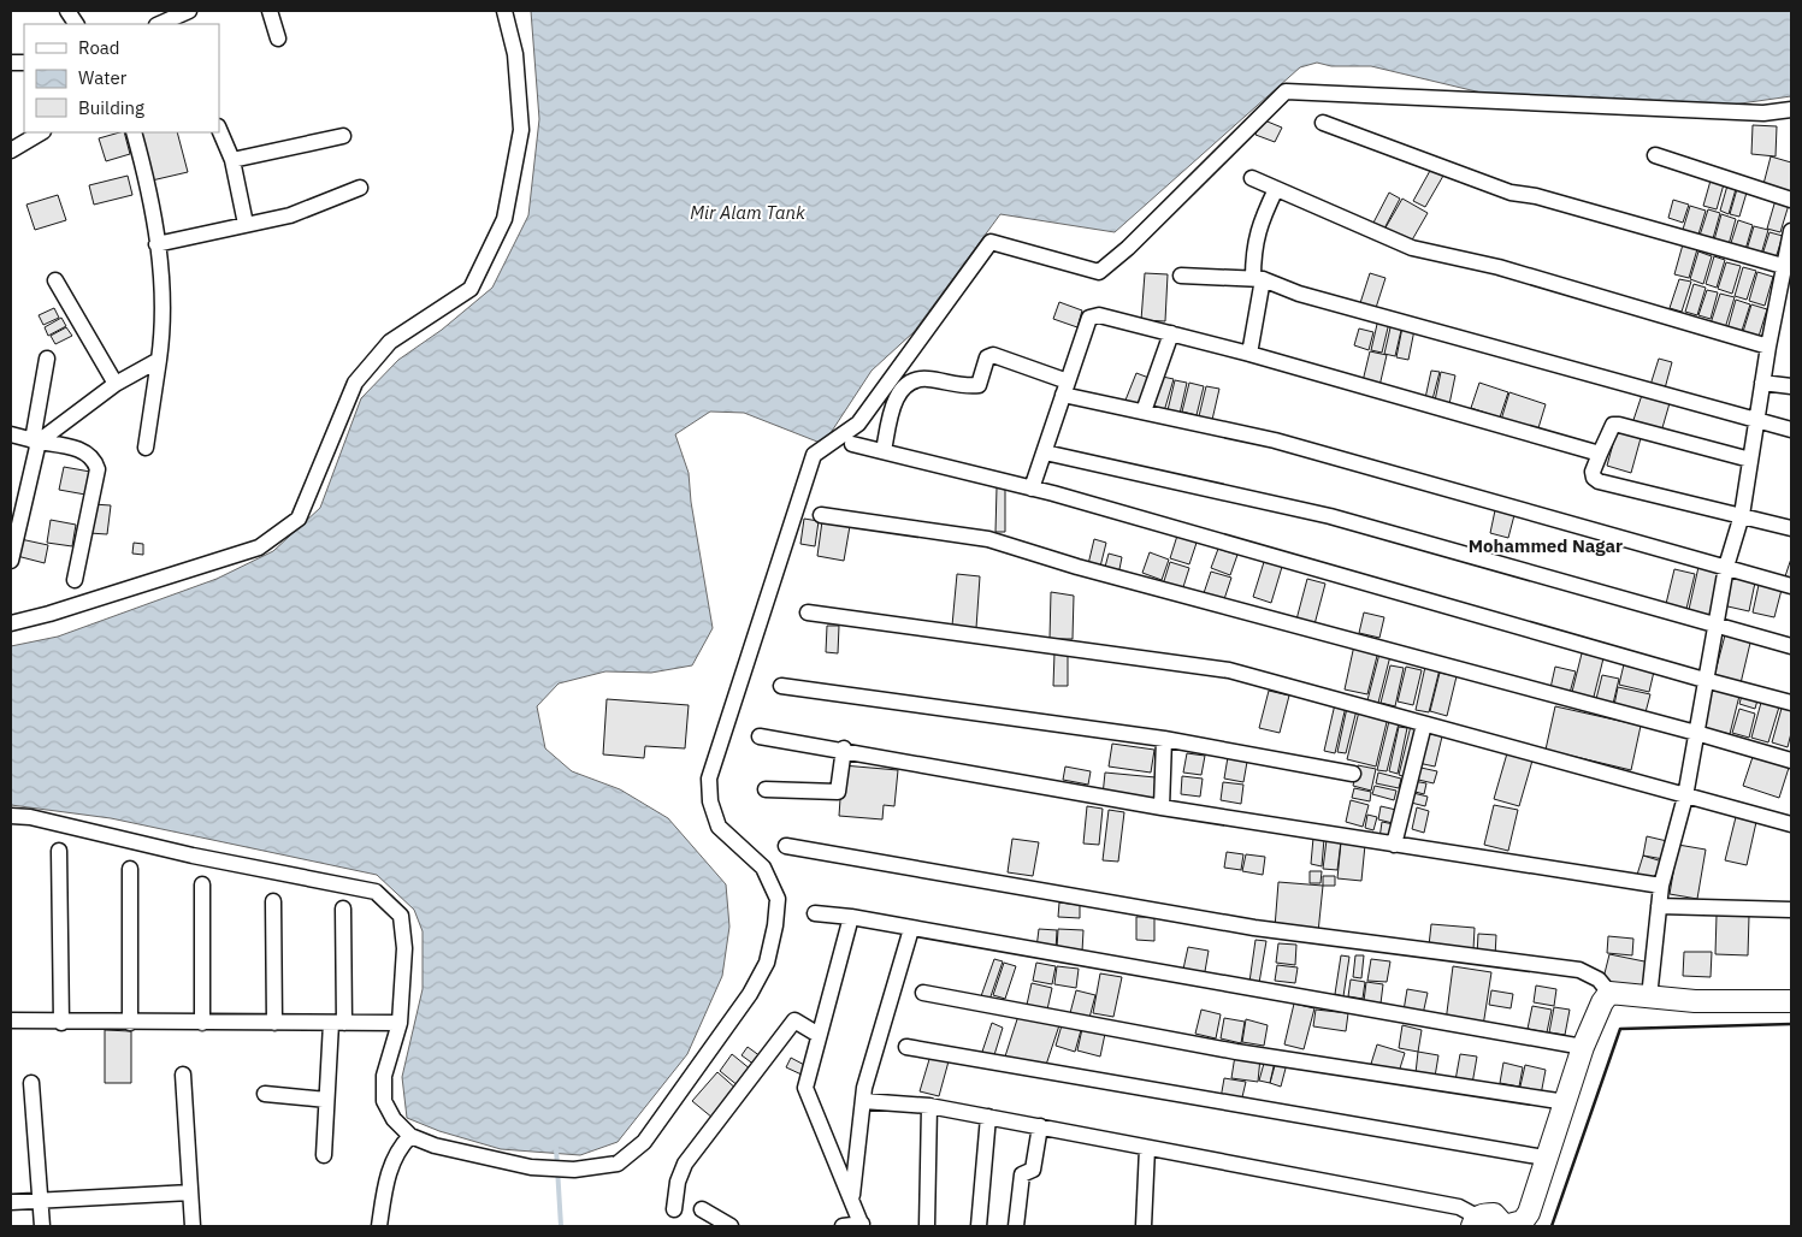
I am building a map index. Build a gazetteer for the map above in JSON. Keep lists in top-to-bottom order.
{
  "districts": ["Mohammed Nagar"],
  "water": ["Mir Alam Tank"],
  "legend": ["Road", "Water", "Building"]
}
